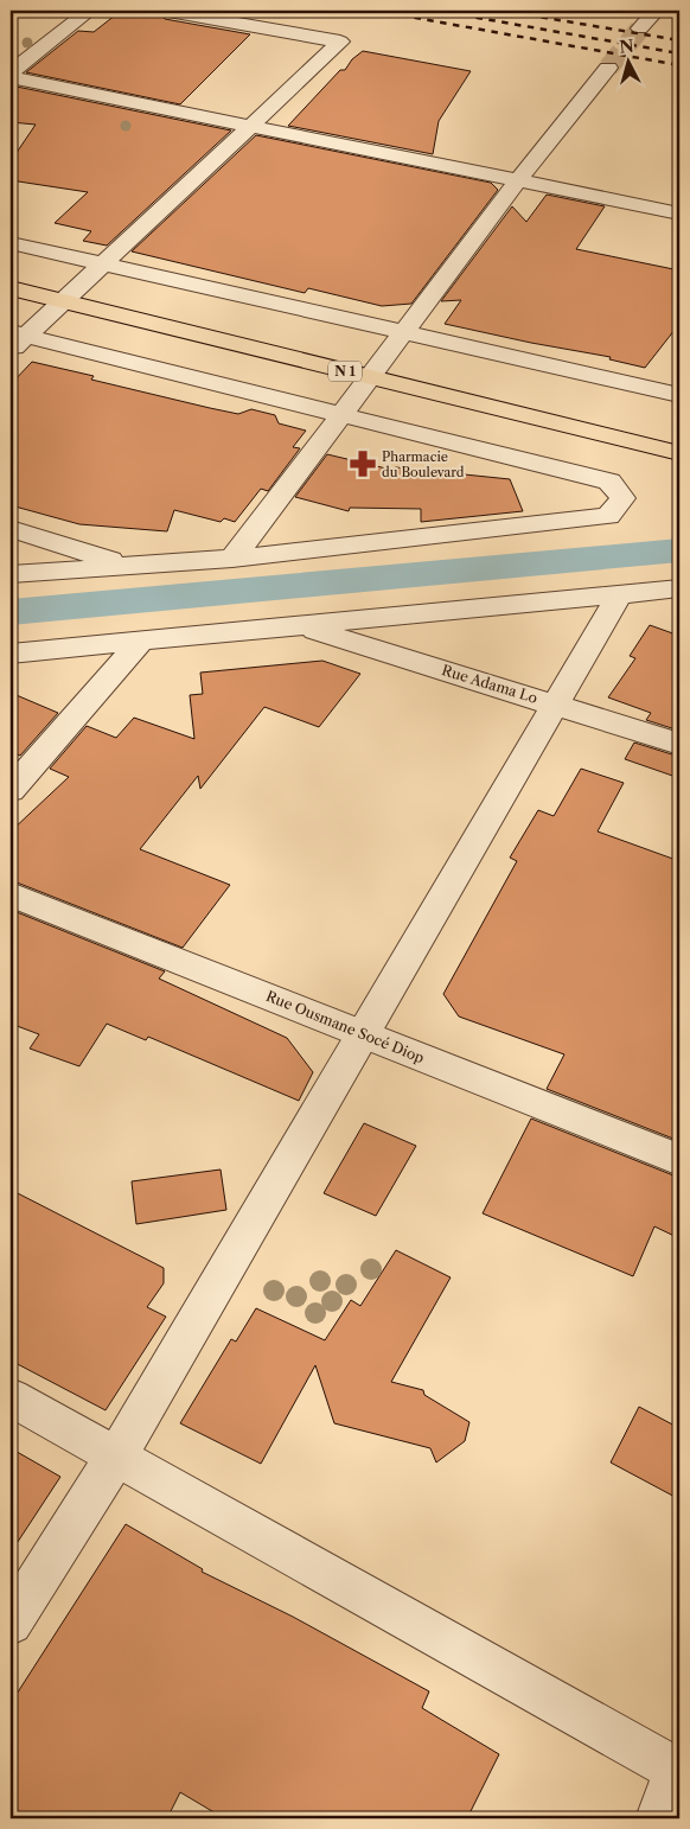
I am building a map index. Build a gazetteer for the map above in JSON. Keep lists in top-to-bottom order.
{
  "streets": {
    "highway": ["N 1"],
    "street": ["Rue Adama Lo", "Rue Ousmane Socé Diop"]
  },
  "places": {
    "pharmacy": ["Pharmacie du Boulevard"]
  },
  "north": "top"
}
